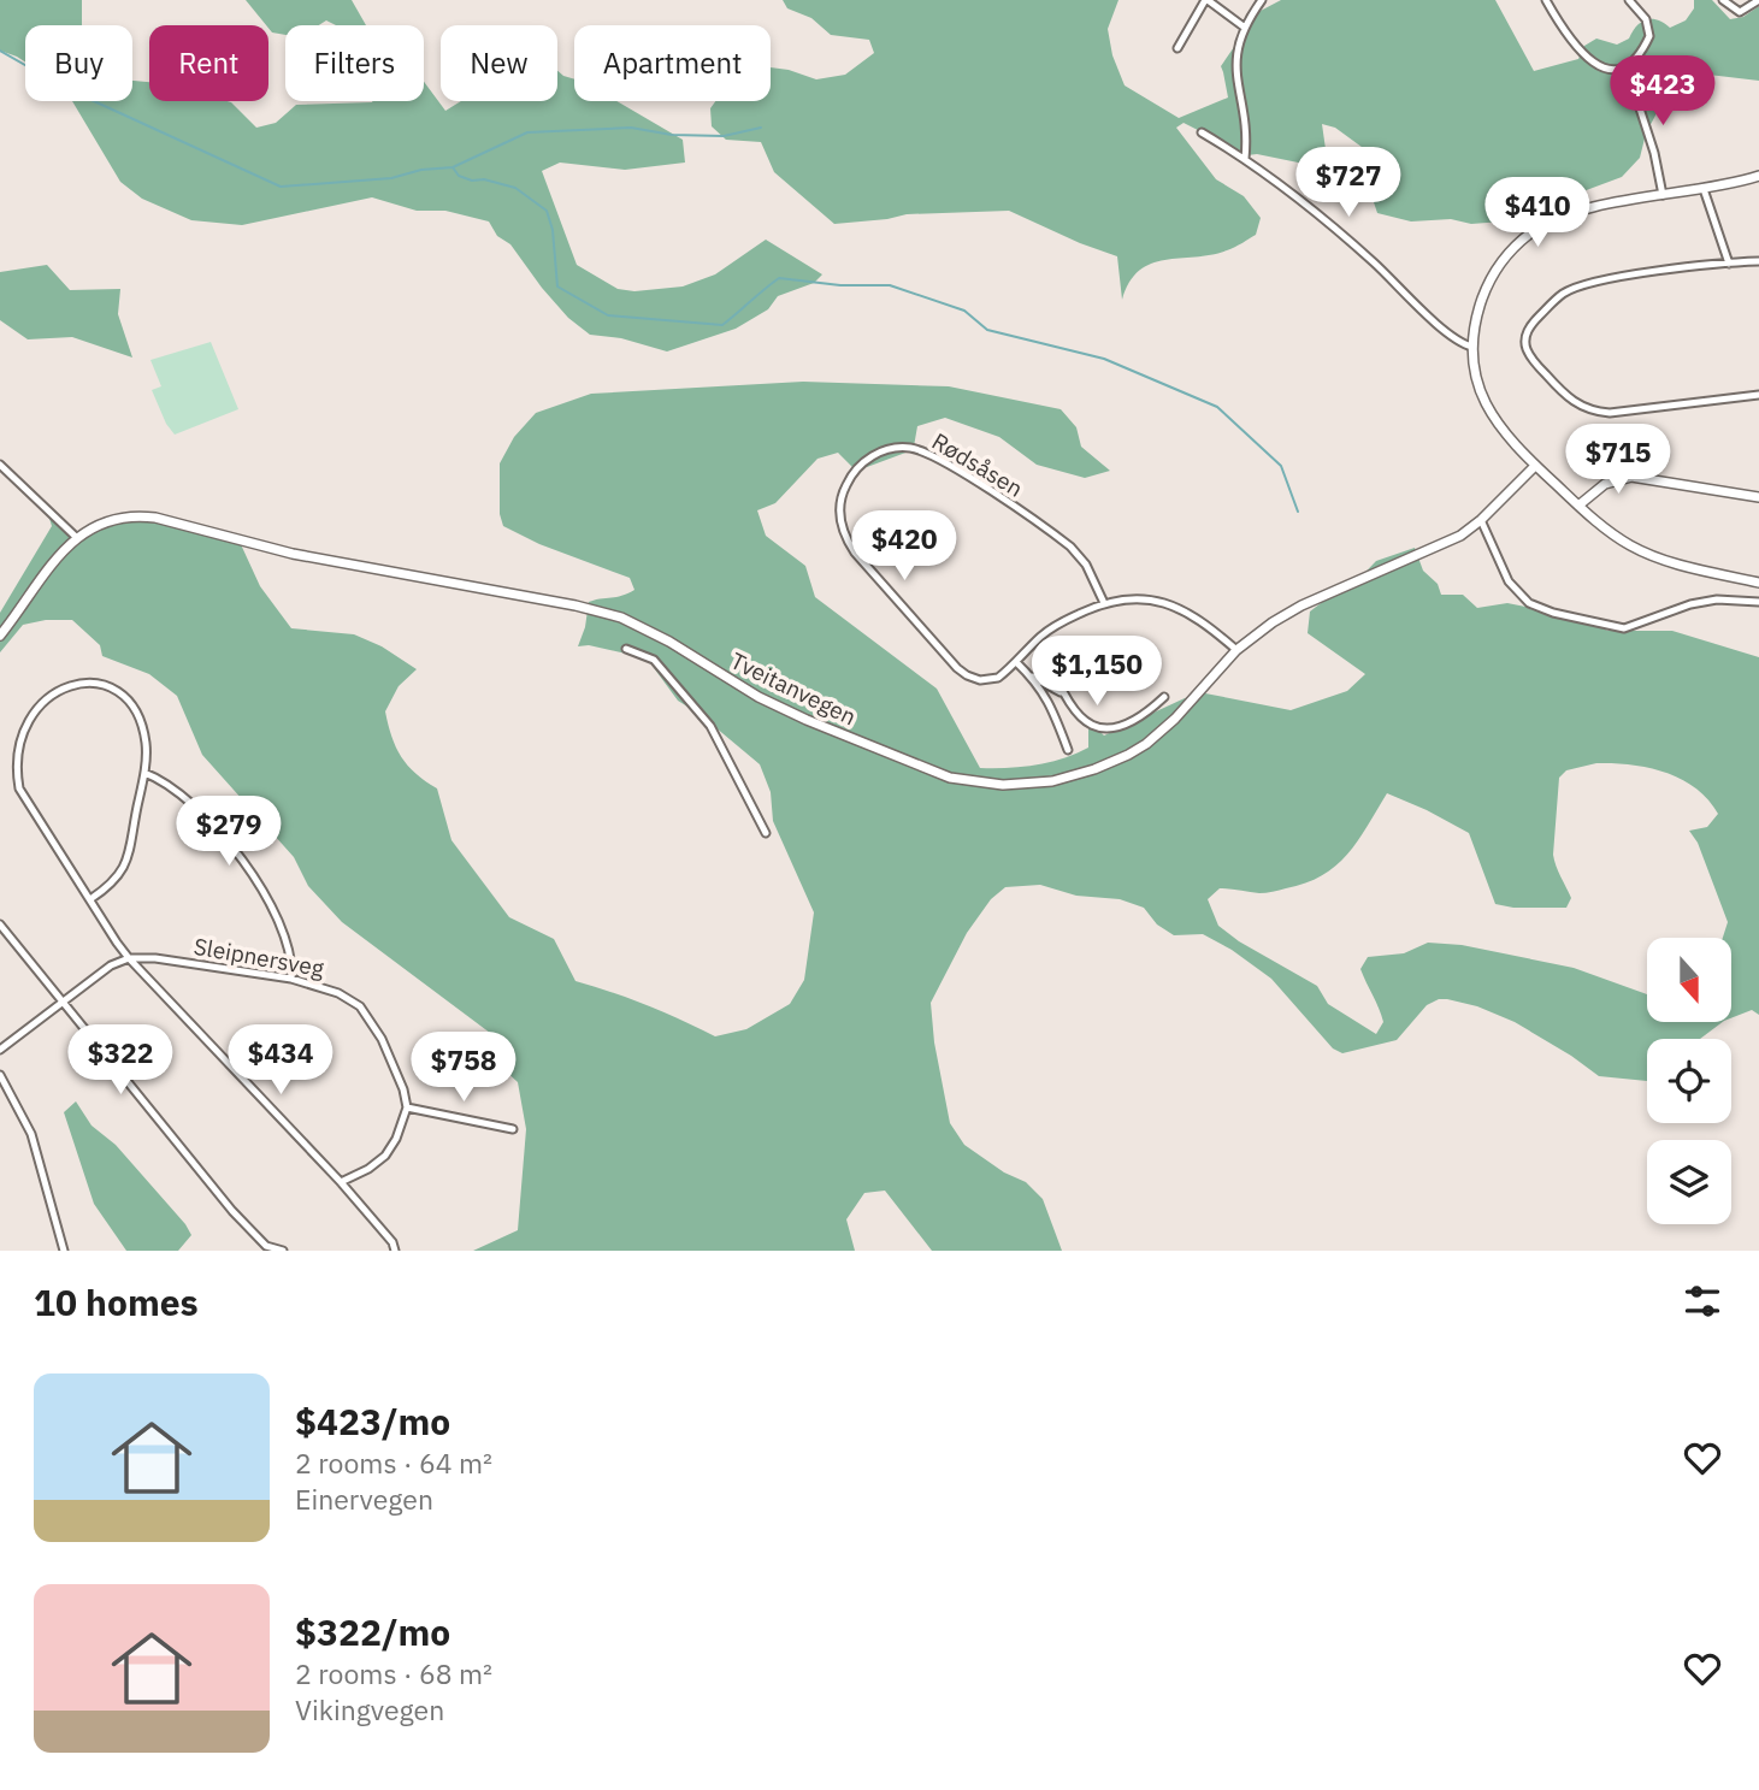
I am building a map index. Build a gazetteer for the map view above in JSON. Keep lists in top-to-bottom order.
{
  "streets": {
    "main road": ["Tveitanvegen"],
    "street": ["Rødsåsen", "Sleipnersveg"]
  },
  "crossings": [
    ["Rødsåsen", "Tveitanvegen"]
  ],
  "north": "bottom",
  "page": {
    "chip": [
      "Buy",
      "Rent",
      "Filters",
      "New",
      "Apartment"
    ],
    "price": [
      "$423",
      "$727",
      "$410",
      "$715",
      "$420",
      "$1,150",
      "$279",
      "$322",
      "$434",
      "$758"
    ],
    "heading": "10 homes",
    "list": [
      {
        "name": "$423/mo",
        "note": "2 rooms · 64 m² · Einervegen"
      },
      {
        "name": "$322/mo",
        "note": "2 rooms · 68 m² · Vikingvegen"
      }
    ]
  }
}
